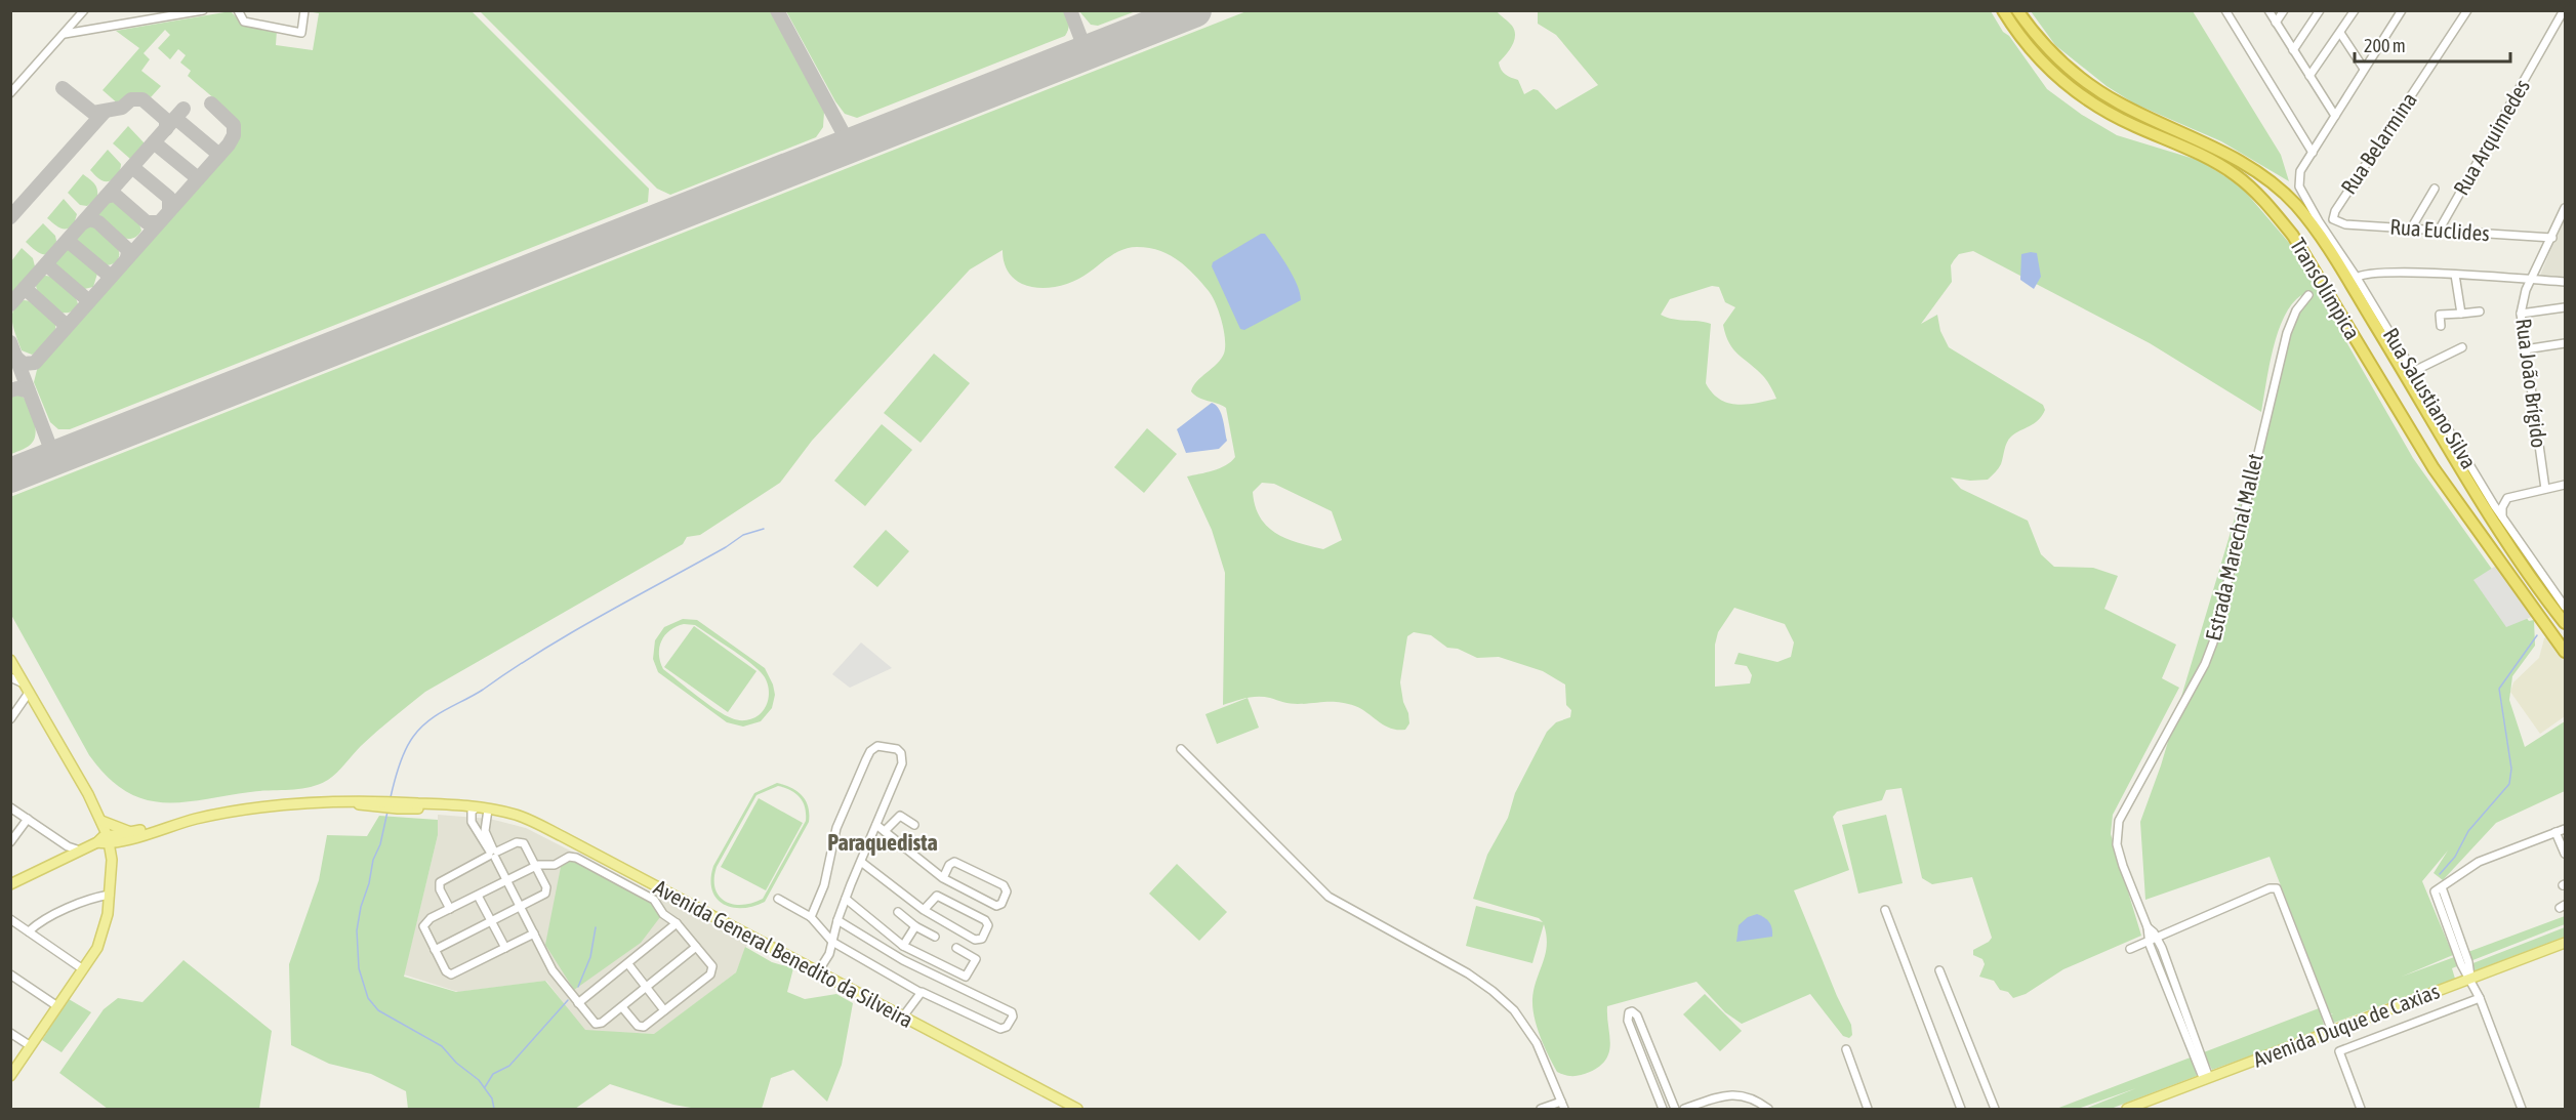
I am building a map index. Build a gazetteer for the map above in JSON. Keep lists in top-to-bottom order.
{
  "streets": {
    "highway": ["TransOlímpica"],
    "main road": ["Avenida General Benedito da Silveira", "Avenida Duque de Caxias"],
    "street": [
      "Rua Arquimedes",
      "Rua Belarmina",
      "Rua Euclides",
      "Rua João Brígido",
      "Rua Salustiano Silva",
      "Estrada Marechal Mallet"
    ]
  },
  "crossings": [
    ["Rua Arquimedes", "Rua Euclides"],
    ["Rua Belarmina", "Rua Euclides"],
    ["Estrada Marechal Mallet", "Avenida Duque de Caxias"]
  ],
  "districts": ["Paraquedista"],
  "scale_bar": "200 m"
}
